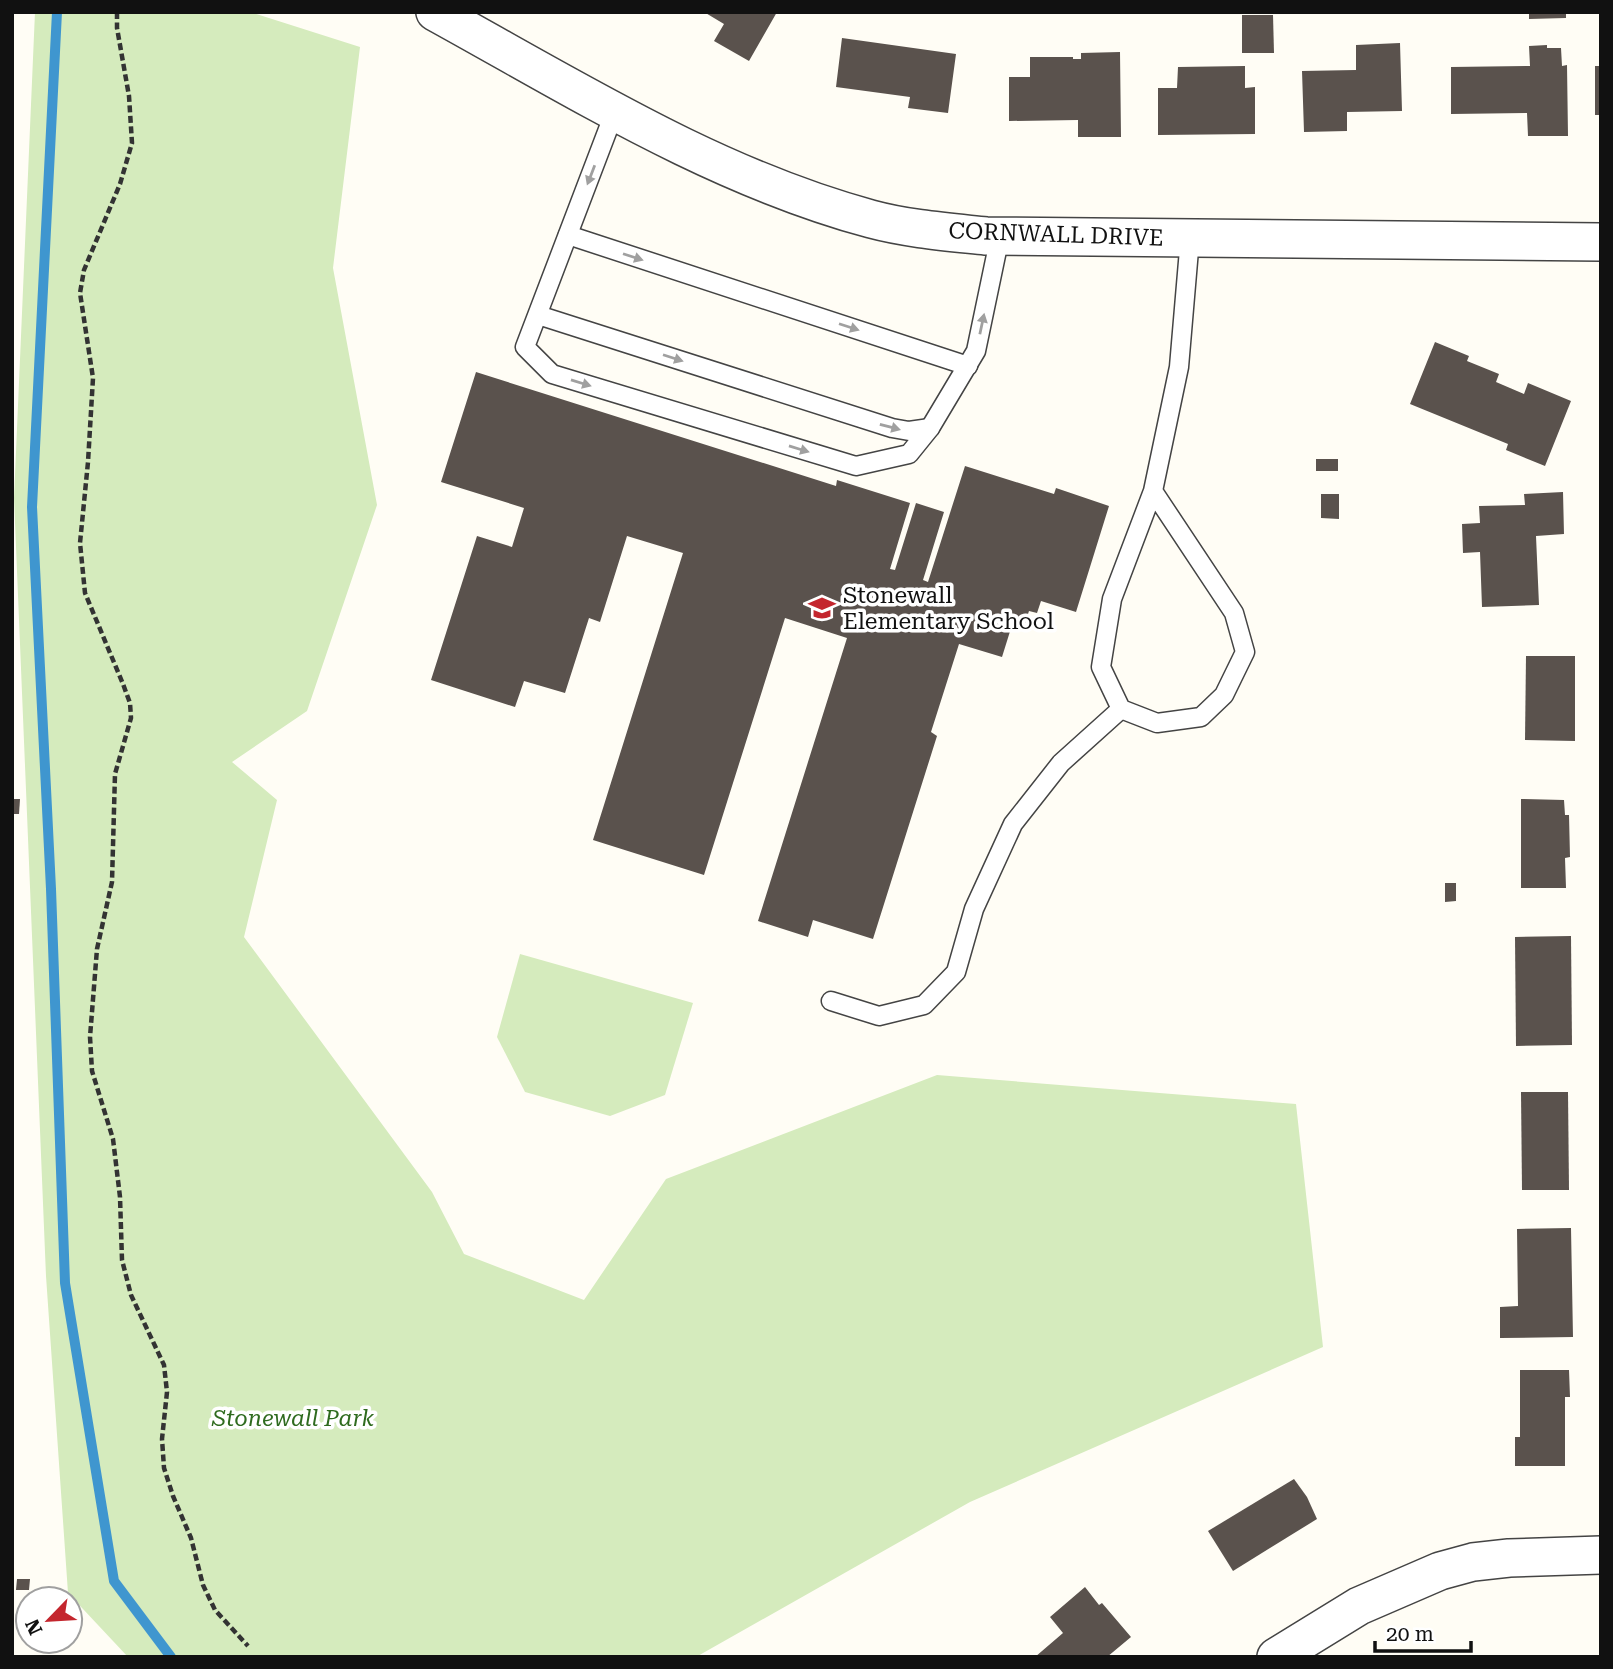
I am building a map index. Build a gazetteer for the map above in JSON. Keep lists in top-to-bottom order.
{
  "streets": {
    "street": ["CORNWALL DRIVE"]
  },
  "parks": ["Stonewall Park"],
  "places": {
    "school or university": ["Stonewall Elementary School"]
  },
  "scale_bar": "20 m",
  "north": "bottom left"
}
